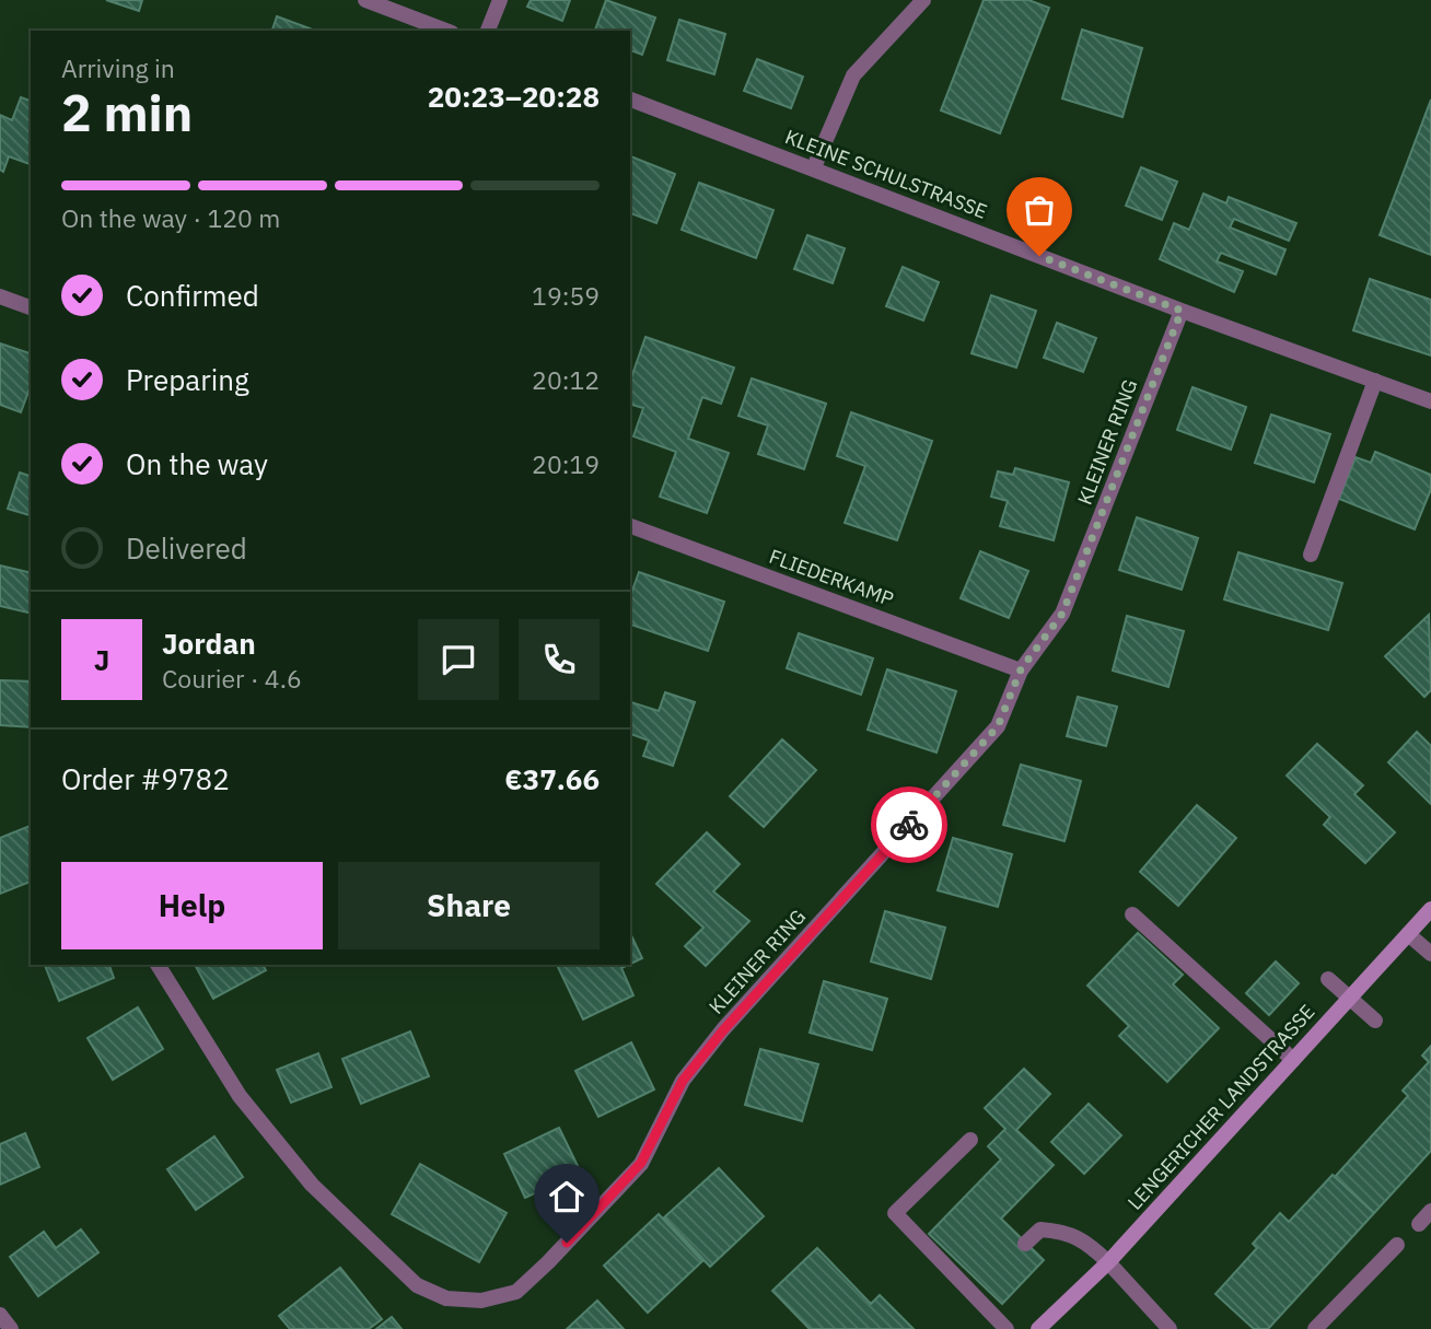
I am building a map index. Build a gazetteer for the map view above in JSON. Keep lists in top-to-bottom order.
{
  "streets": {
    "main road": ["LENGERICHER LANDSTRASSE"],
    "street": ["KLEINE SCHULSTRASSE", "KLEINER RING", "FLIEDERKAMP"]
  },
  "crossings": [
    ["KLEINE SCHULSTRASSE", "KLEINER RING"],
    ["KLEINER RING", "FLIEDERKAMP"]
  ],
  "page": {
    "heading": ["2 min", "Arriving in", "20:23–20:28"],
    "panel": [
      "Jordan",
      "Courier · 4.6",
      "Order #9782",
      "€37.66"
    ],
    "bar": "On the way · 120 m",
    "list": [
      ["Confirmed", "19:59"],
      ["Preparing", "20:12"],
      ["On the way", "20:19"],
      "Delivered"
    ],
    "round": "J",
    "buttons": ["Help", "Share"]
  }
}
